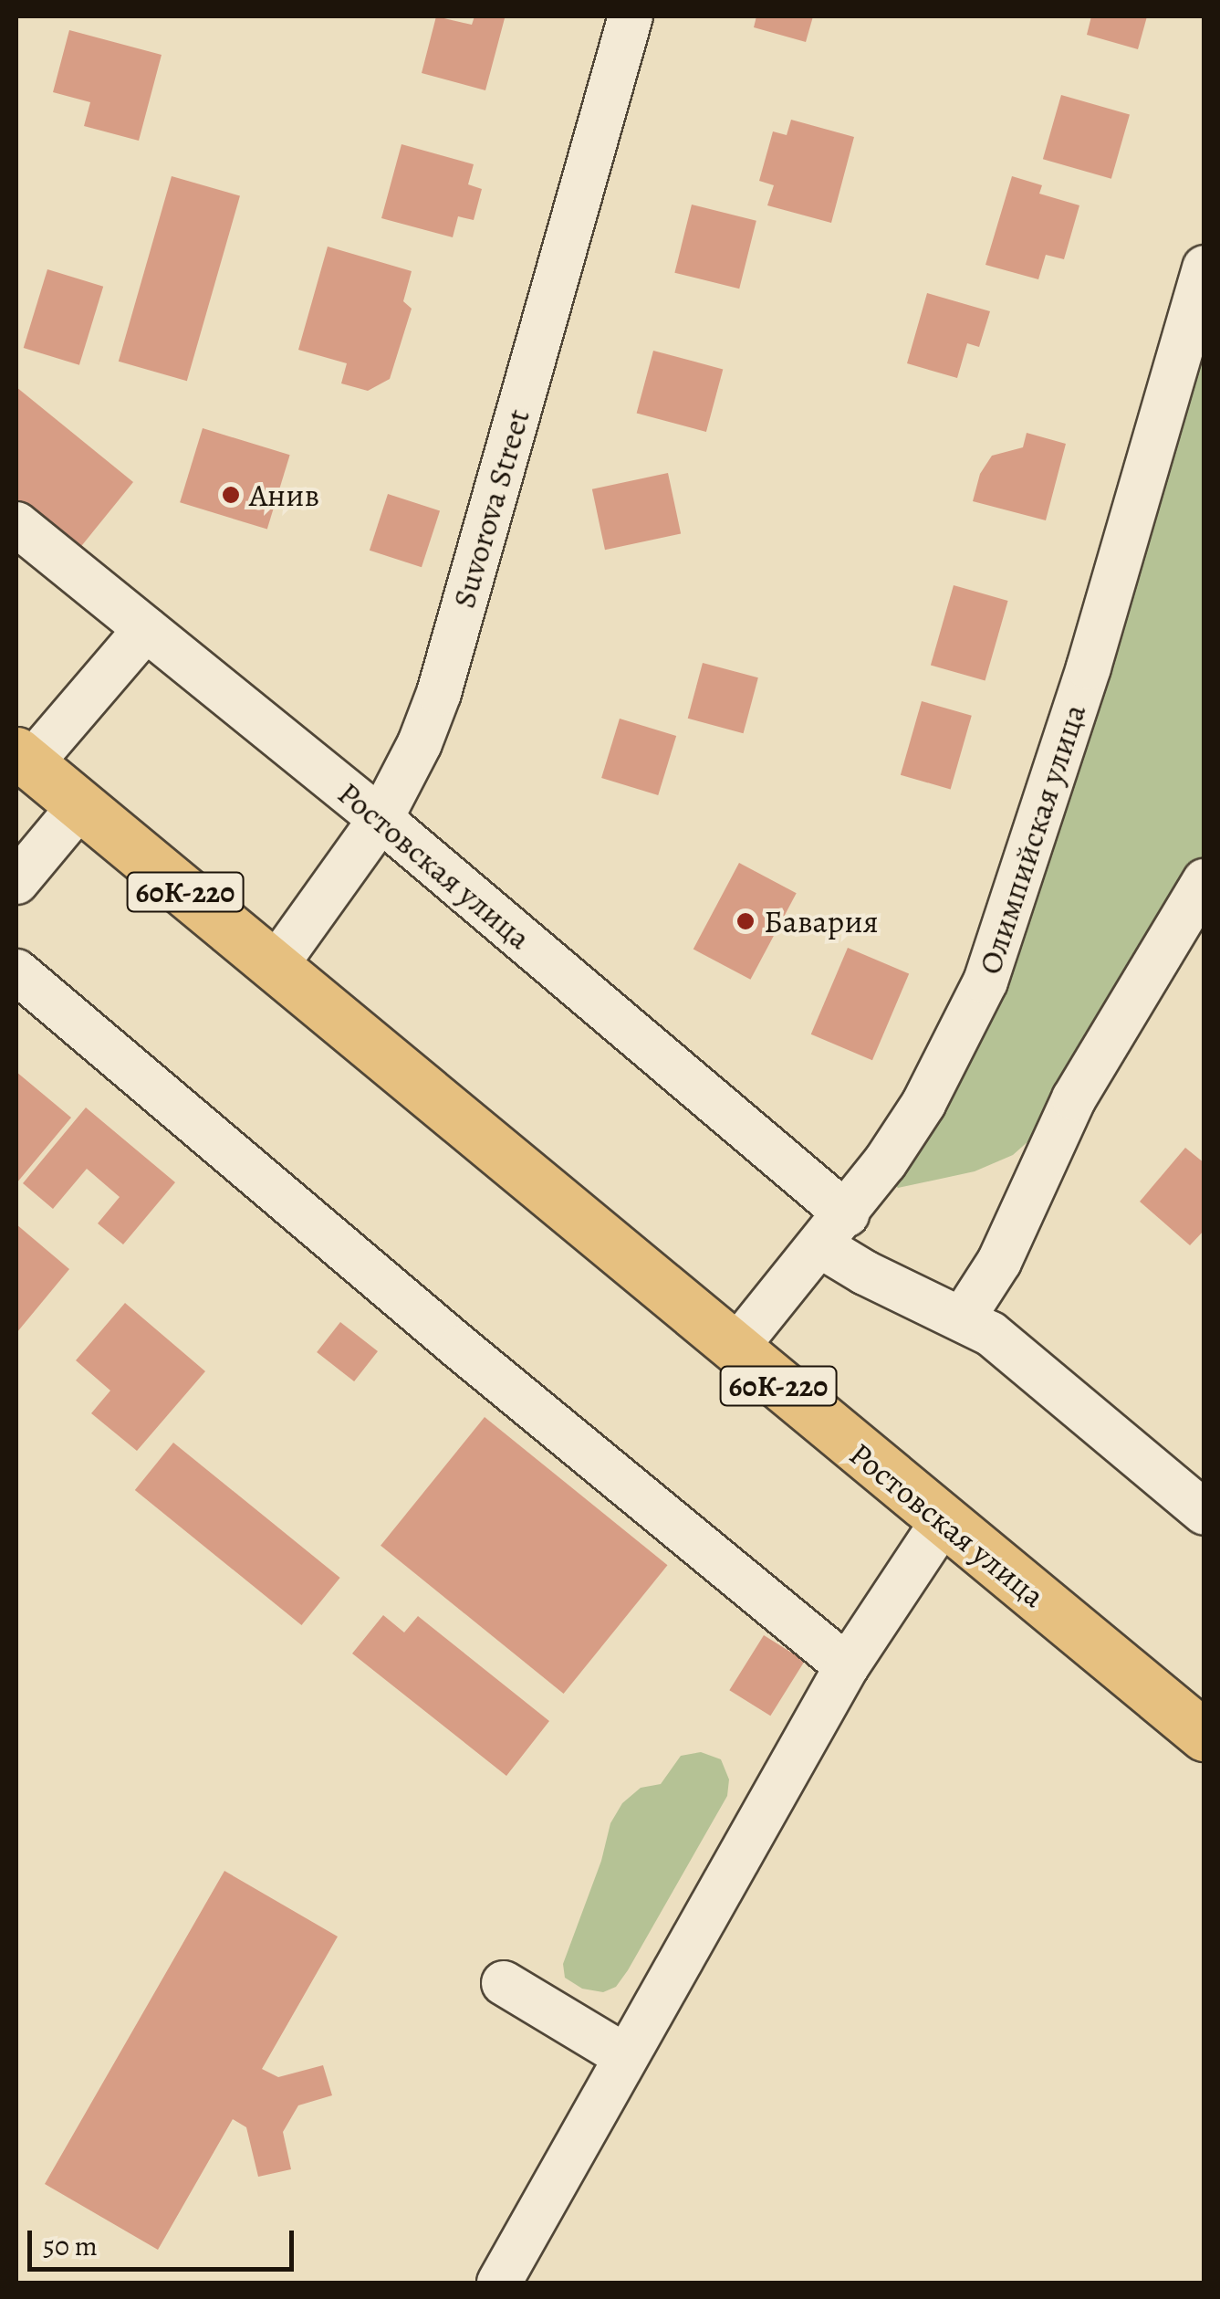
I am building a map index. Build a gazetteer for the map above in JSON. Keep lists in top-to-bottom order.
{
  "streets": {
    "main road": ["Ростовская улица", "60К-220"],
    "street": ["Suvorova Street", "Олимпийская улица"]
  },
  "crossings": [
    ["Suvorova Street", "Ростовская улица"],
    ["Suvorova Street", "60К-220"],
    ["Олимпийская улица", "Ростовская улица"],
    ["Ростовская улица", "60К-220"]
  ],
  "places": ["Анив", "Бавария"],
  "scale_bar": "50 m"
}
